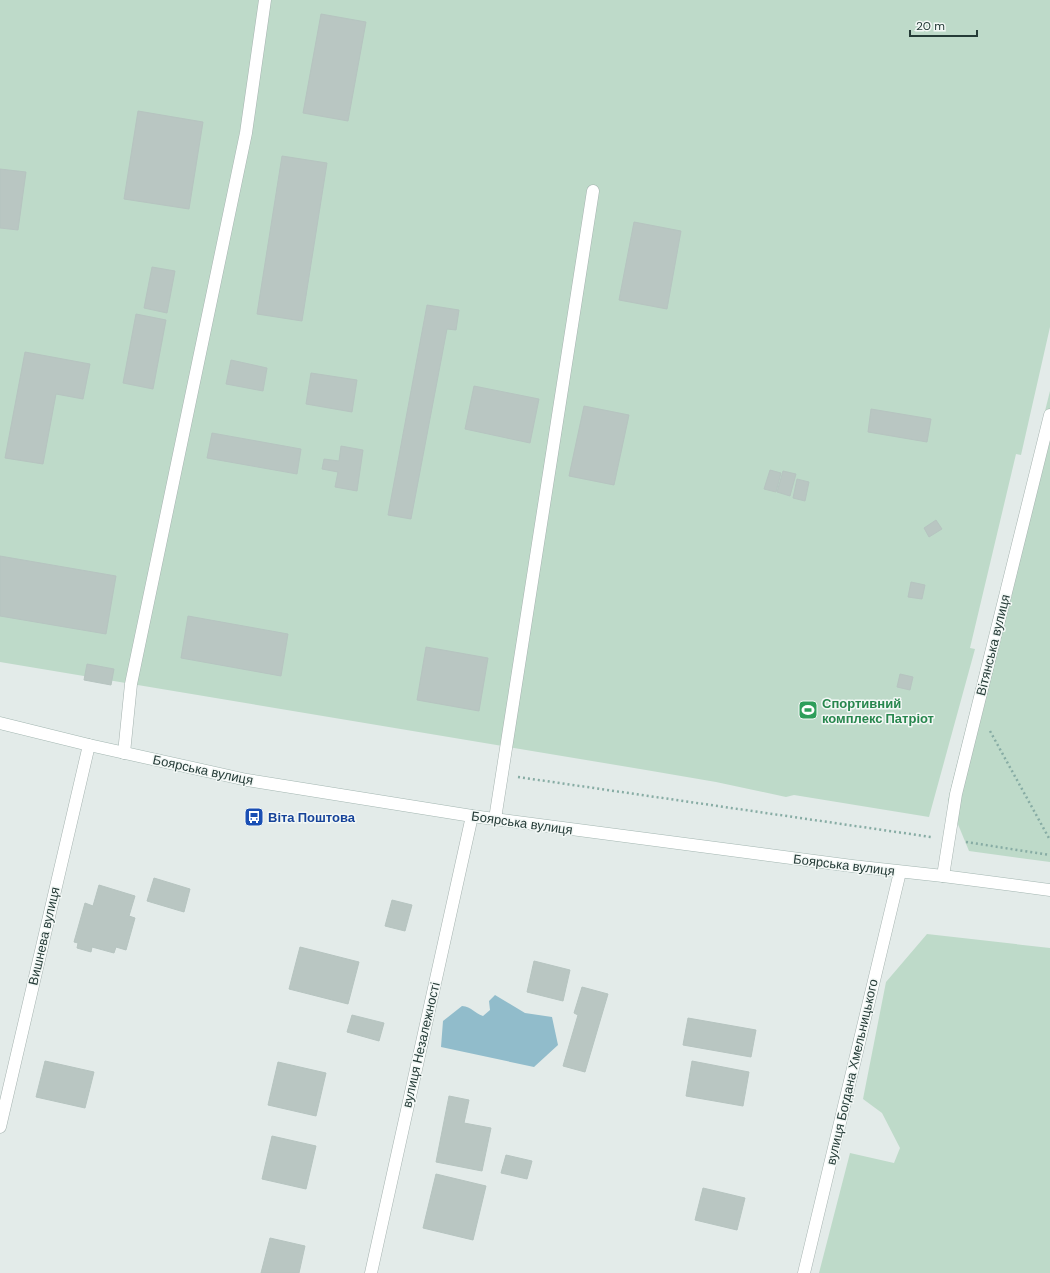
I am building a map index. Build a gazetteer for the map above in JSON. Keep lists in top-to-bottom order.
{
  "streets": {
    "street": [
      "Вітянська вулиця",
      "Боярська вулиця",
      "Вишнева вулиця",
      "вулиця Незалежності",
      "вулиця Богдана Хмельницького"
    ]
  },
  "crossings": [
    ["Вітянська вулиця", "Боярська вулиця"],
    ["Боярська вулиця", "Вишнева вулиця"],
    ["Боярська вулиця", "вулиця Незалежності"],
    ["Боярська вулиця", "вулиця Богдана Хмельницького"]
  ],
  "places": {
    "sports": ["Спортивний комплекс Патріот"],
    "bus stop": ["Віта Поштова"]
  },
  "scale_bar": "20 m"
}
